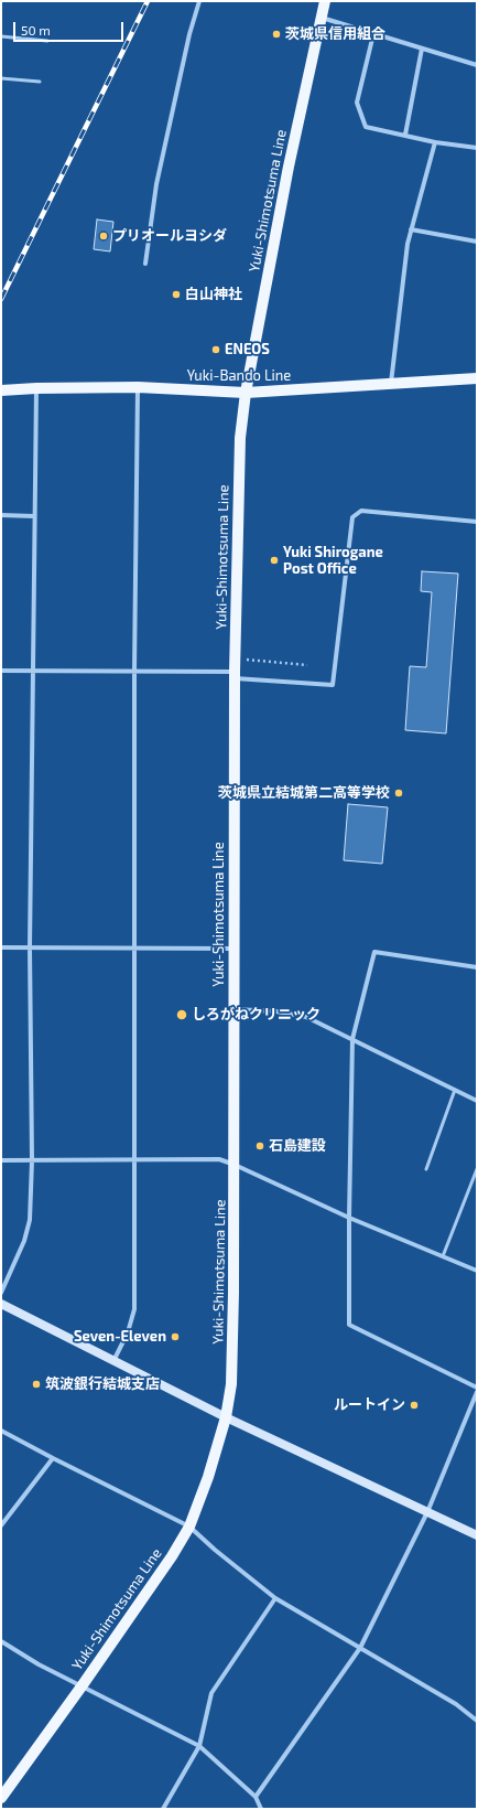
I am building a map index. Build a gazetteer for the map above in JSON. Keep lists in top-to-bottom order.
{
  "streets": {
    "main road": ["Yuki-Shimotsuma Line", "Yuki-Bando Line"]
  },
  "crossings": [
    ["Yuki-Shimotsuma Line", "Yuki-Bando Line"]
  ],
  "places": [
    "茨城県信用組合",
    "プリオールヨシダ",
    "白山神社",
    "ENEOS",
    "Yuki Shirogane Post Office",
    "茨城県立結城第二高等学校",
    "しろがねクリニック",
    "石島建設",
    "Seven-Eleven",
    "筑波銀行結城支店",
    "ルートイン"
  ],
  "scale_bar": "50 m"
}
